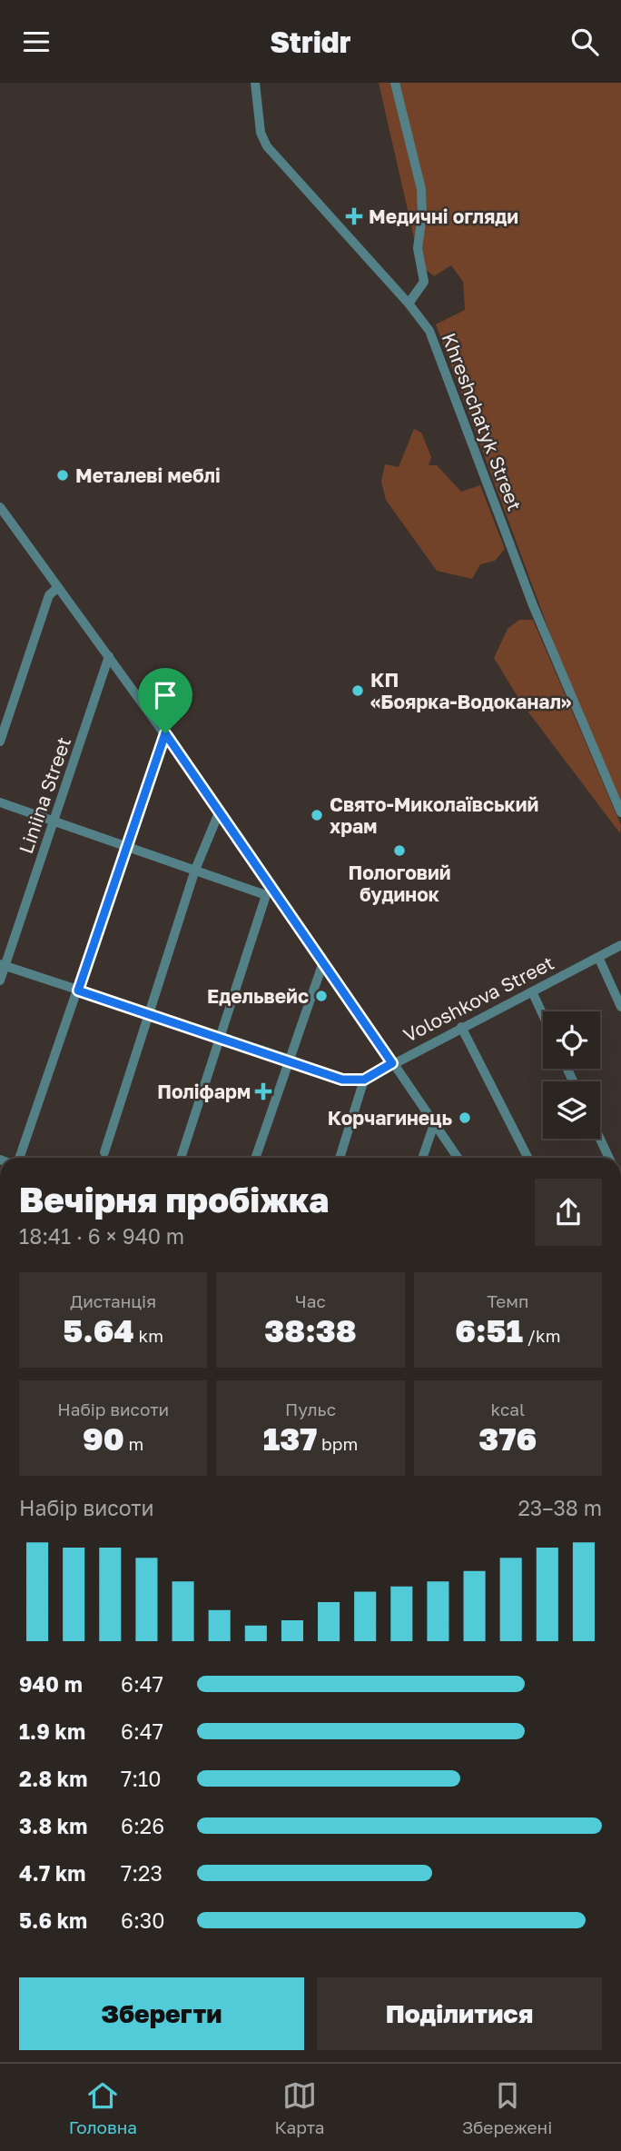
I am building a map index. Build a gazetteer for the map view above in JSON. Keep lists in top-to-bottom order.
{
  "streets": {
    "street": ["Khreshchatyk Street", "Liniina Street", "Voloshkova Street"]
  },
  "places": {
    "health": ["Медичні огляди", "Поліфарм"],
    "other": [
      "Металеві меблі",
      "КП «Боярка-Водоканал»",
      "Свято-Миколаївський храм",
      "Пологовий будинок",
      "Едельвейс",
      "Корчагинець"
    ]
  },
  "page": {
    "header": "Stridr",
    "heading": ["Вечірня пробіжка", "18:41 · 6 × 940 m"],
    "stats": [
      ["Дистанція", "5.64 km"],
      ["Час", "38:38"],
      ["Темп", "6:51 /km"],
      ["Набір висоти", "90 m"],
      ["Пульс", "137 bpm"],
      ["kcal", "376"]
    ],
    "chart": ["Набір висоти", "23–38 m"],
    "list": [
      {
        "name": "940 m",
        "note": "6:47"
      },
      {
        "name": "1.9 km",
        "note": "6:47"
      },
      {
        "name": "2.8 km",
        "note": "7:10"
      },
      {
        "name": "3.8 km",
        "note": "6:26"
      },
      {
        "name": "4.7 km",
        "note": "7:23"
      },
      {
        "name": "5.6 km",
        "note": "6:30"
      }
    ],
    "buttons": ["Зберегти", "Поділитися"],
    "tabs": ["Головна", "Карта", "Збережені"]
  }
}
